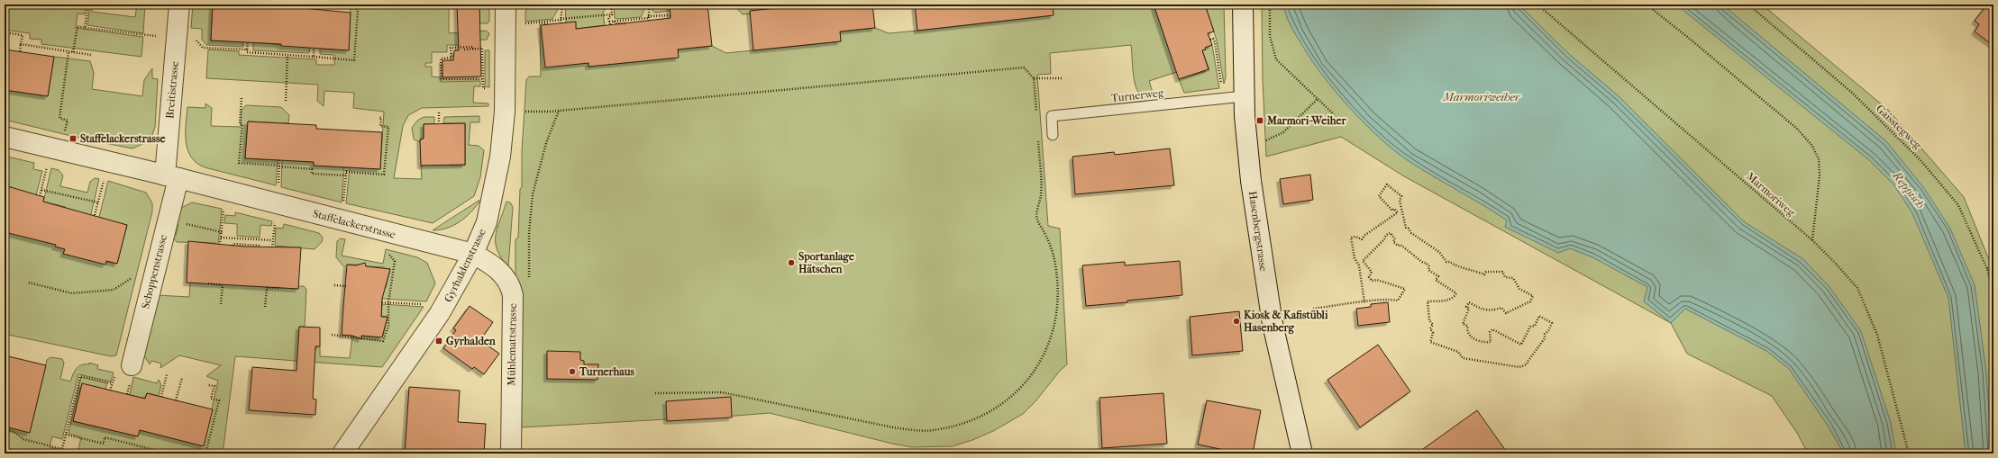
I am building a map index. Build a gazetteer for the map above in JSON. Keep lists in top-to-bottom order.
{
  "streets": {
    "street": [
      "Breitistrasse",
      "Staffelackerstrasse",
      "Hasenbergstrasse",
      "Gyrhaldenstrasse",
      "Schoppenstrasse",
      "Mühlemattstrasse"
    ],
    "lane": ["Turnerweg"],
    "path": ["Gaisstegweg", "Marmoriweg"]
  },
  "crossings": [
    ["Breitistrasse", "Staffelackerstrasse"],
    ["Breitistrasse", "Schoppenstrasse"],
    ["Turnerweg", "Hasenbergstrasse"],
    ["Staffelackerstrasse", "Gyrhaldenstrasse"],
    ["Staffelackerstrasse", "Schoppenstrasse"],
    ["Staffelackerstrasse", "Mühlemattstrasse"],
    ["Gyrhaldenstrasse", "Mühlemattstrasse"]
  ],
  "water": ["Marmoriweiher", "Reppisch"],
  "places": {
    "transit": ["Marmori-Weiher", "Staffelackerstrasse", "Gyrhalden"],
    "other": ["Sportanlage Hätschen", "Kiosk & Kafistübli Hasenberg", "Turnerhaus"]
  }
}
